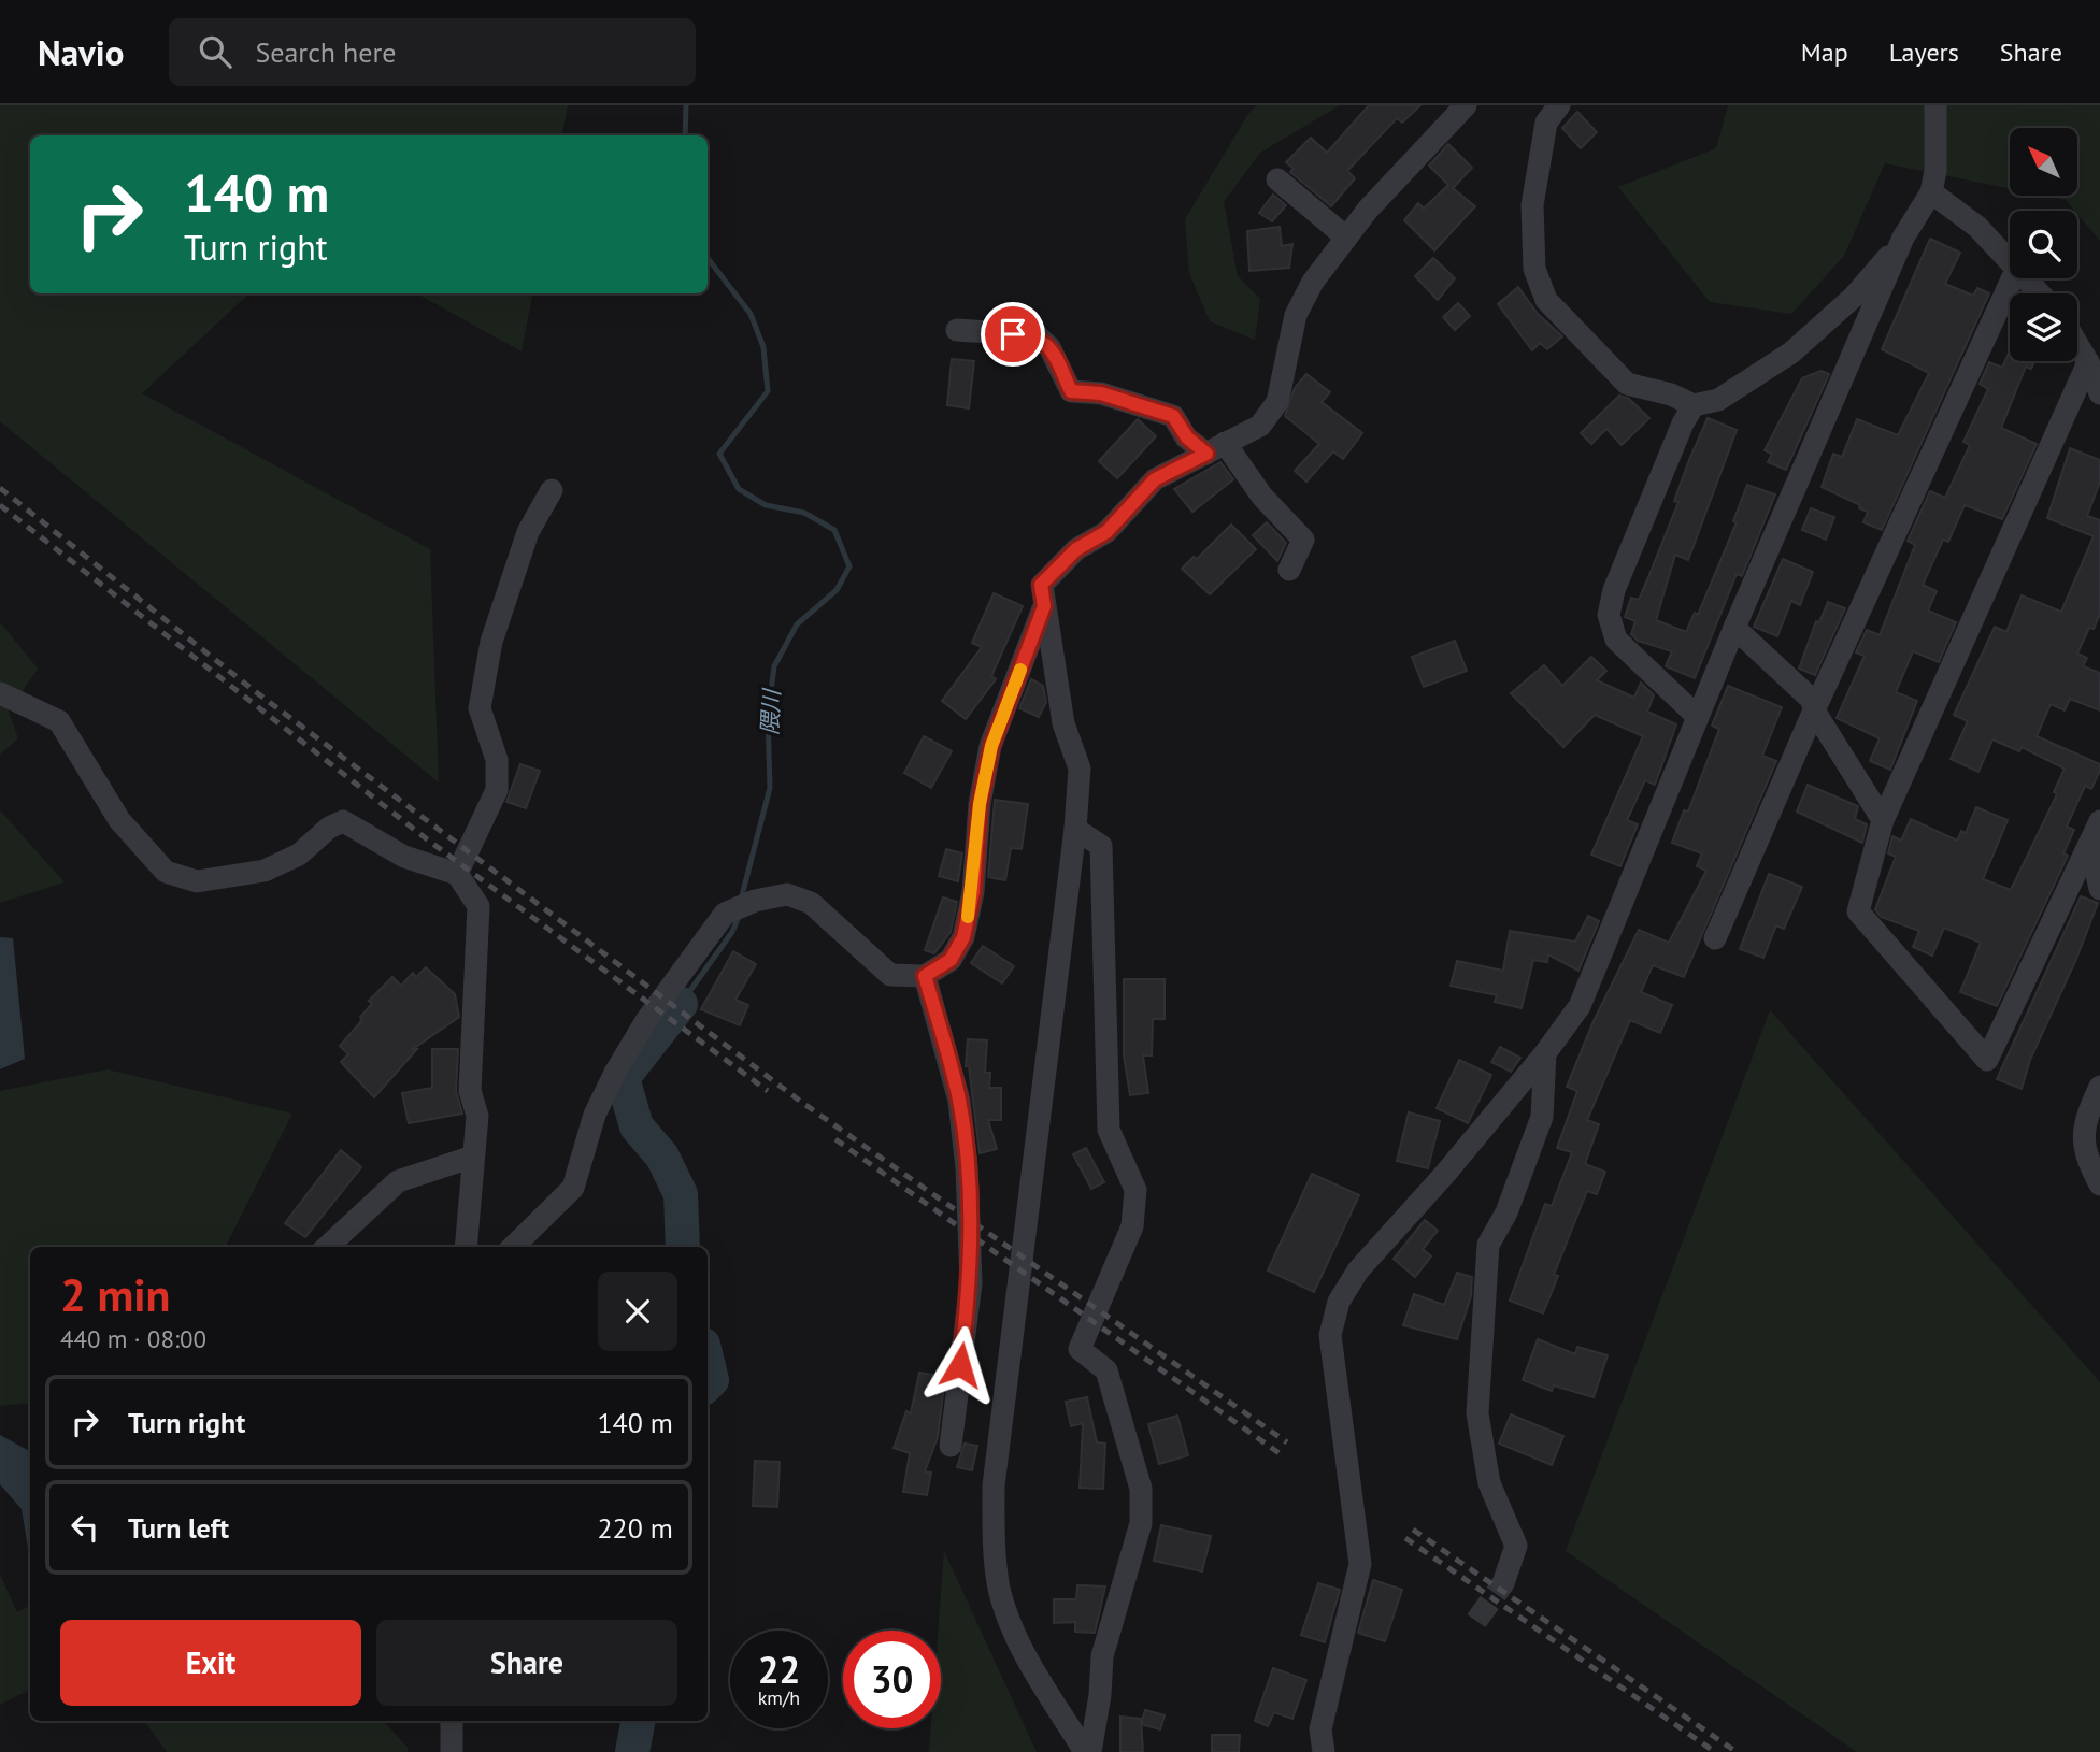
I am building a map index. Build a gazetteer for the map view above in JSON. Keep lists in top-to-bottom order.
{
  "water": ["隈川"],
  "north": "top left",
  "page": {
    "header": "Navio",
    "search": "Search here",
    "nav": ["Map", "Layers", "Share"],
    "turn": ["140 m", "Turn right"],
    "heading": ["2 min", "440 m · 08:00"],
    "list": [
      {
        "name": "Turn right",
        "value": "140 m"
      },
      {
        "name": "Turn left",
        "value": "220 m"
      }
    ],
    "buttons": ["Exit", "Share"],
    "speed": "22 km/h",
    "limit": "30"
  }
}
